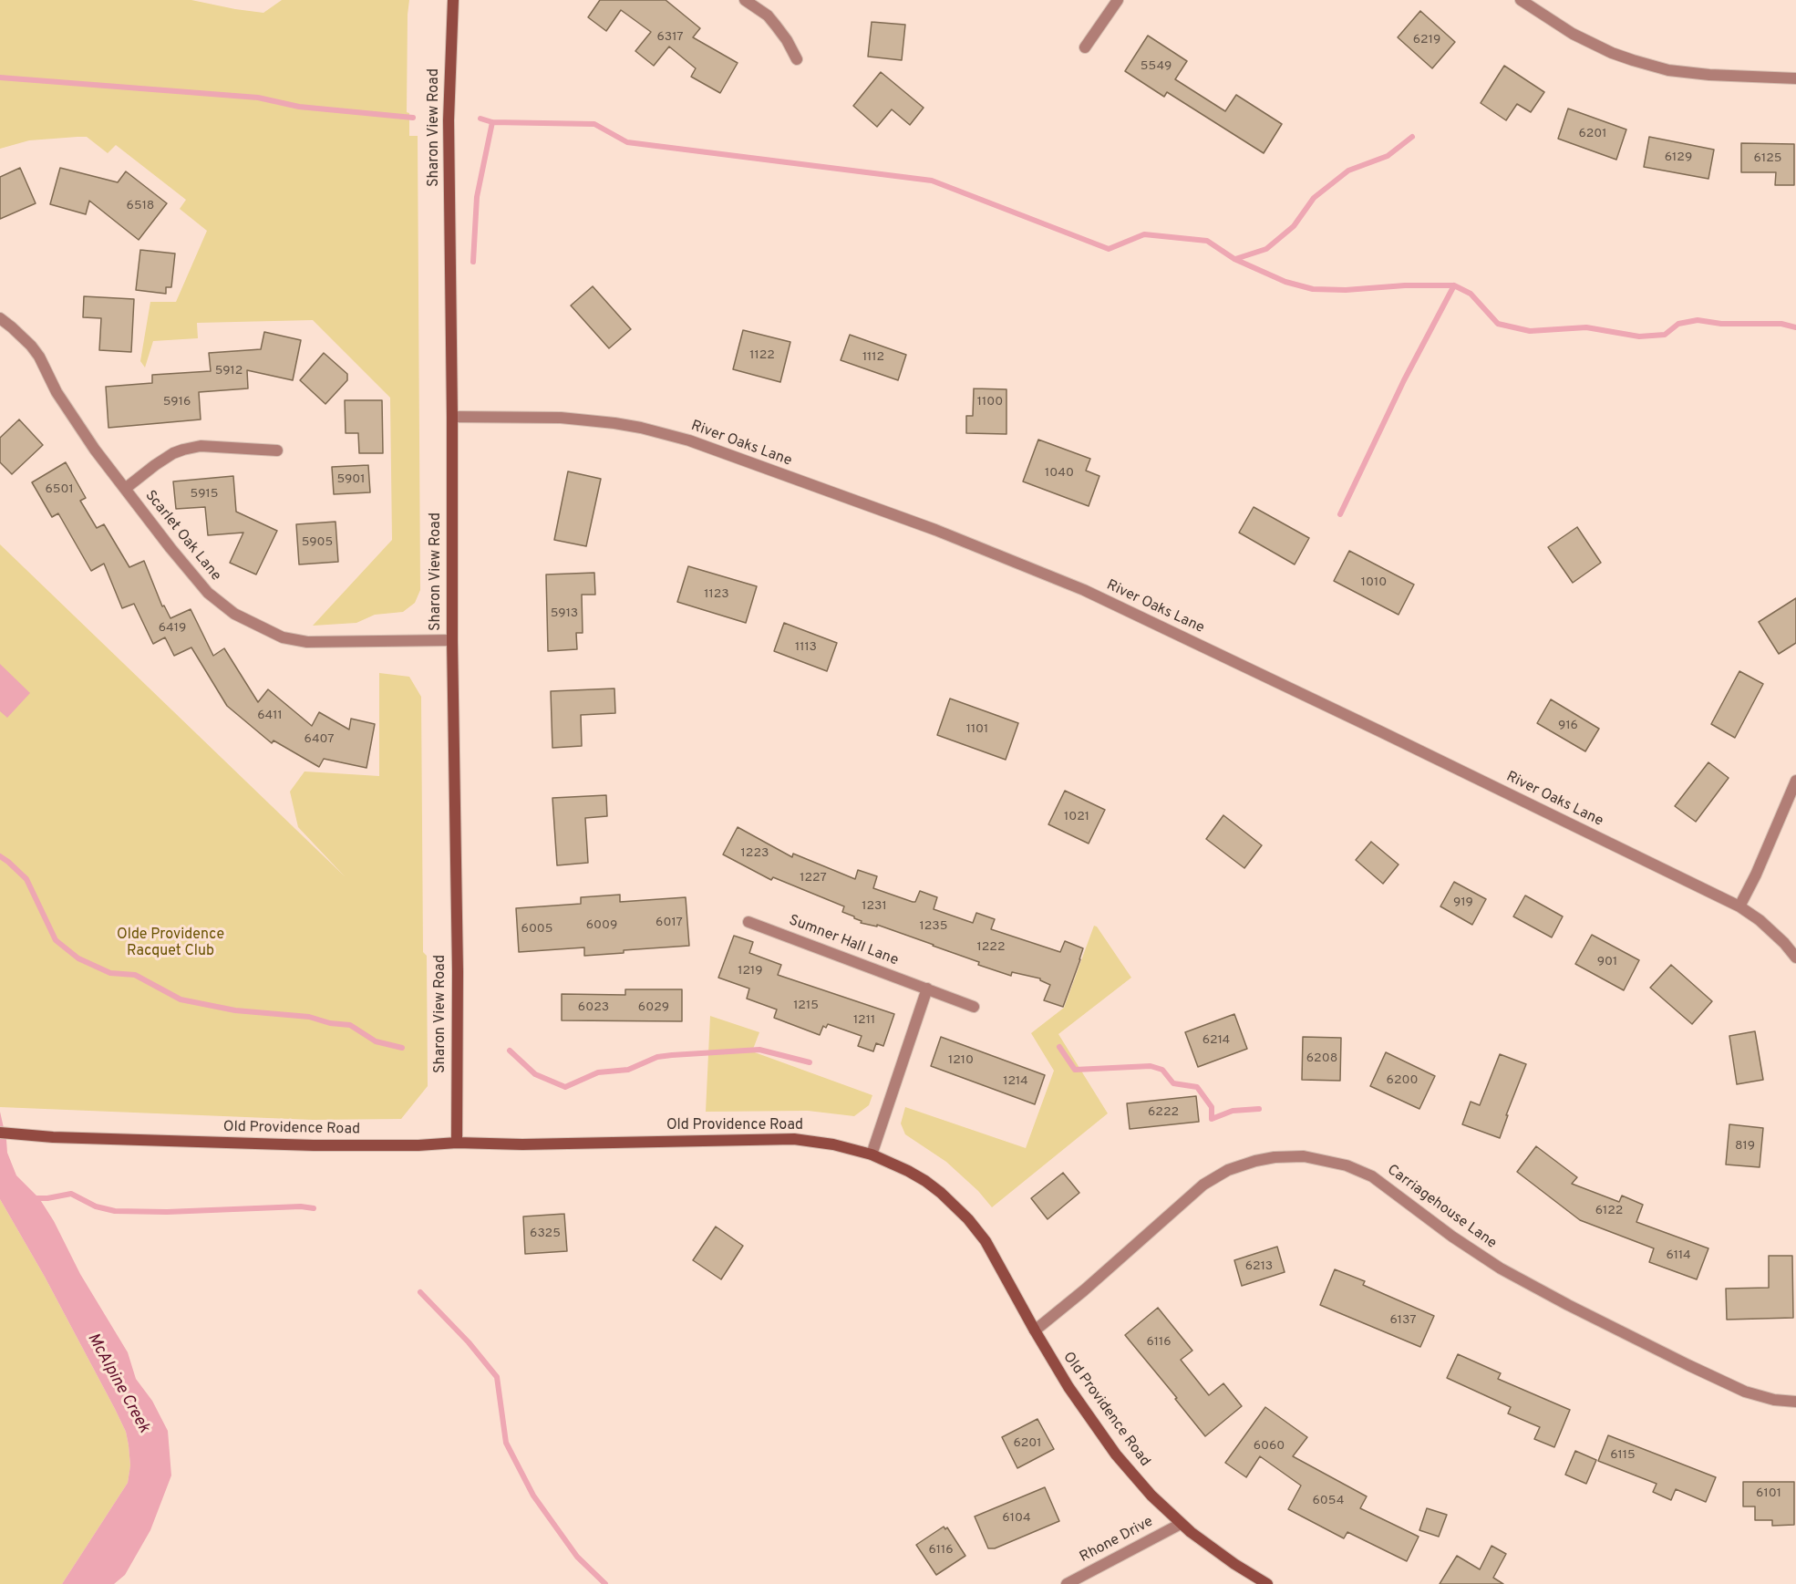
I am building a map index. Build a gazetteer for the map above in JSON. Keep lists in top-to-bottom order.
{
  "streets": {
    "street": [
      "Sharon View Road",
      "River Oaks Lane",
      "Scarlet Oak Lane",
      "Sumner Hall Lane",
      "Old Providence Road",
      "Carriagehouse Lane",
      "Rhone Drive"
    ]
  },
  "crossings": [
    ["Sharon View Road", "River Oaks Lane"],
    ["Sharon View Road", "Scarlet Oak Lane"],
    ["Sharon View Road", "Old Providence Road"],
    ["Old Providence Road", "Carriagehouse Lane"],
    ["Old Providence Road", "Rhone Drive"]
  ],
  "water": ["McAlpine Creek"],
  "parks": ["Olde Providence Racquet Club"],
  "house_numbers": [
    "6317",
    "6219",
    "5549",
    "6201",
    "6129",
    "6125",
    "6518",
    "1122",
    "1112",
    "5912",
    "5916",
    "1100",
    "1040",
    "5901",
    "6501",
    "5915",
    "5905",
    "1010",
    "1123",
    "5913",
    "6419",
    "1113",
    "6411",
    "916",
    "1101",
    "6407",
    "1021",
    "1223",
    "1227",
    "919",
    "1231",
    "6017",
    "6009",
    "1235",
    "6005",
    "1222",
    "901",
    "1219",
    "1215",
    "6023",
    "6029",
    "1211",
    "6214",
    "6208",
    "1210",
    "6200",
    "1214",
    "6222",
    "819",
    "6122",
    "6325",
    "6114",
    "6213",
    "6137",
    "6116",
    "6201",
    "6060",
    "6115",
    "6101",
    "6054",
    "6104",
    "6116"
  ]
}
